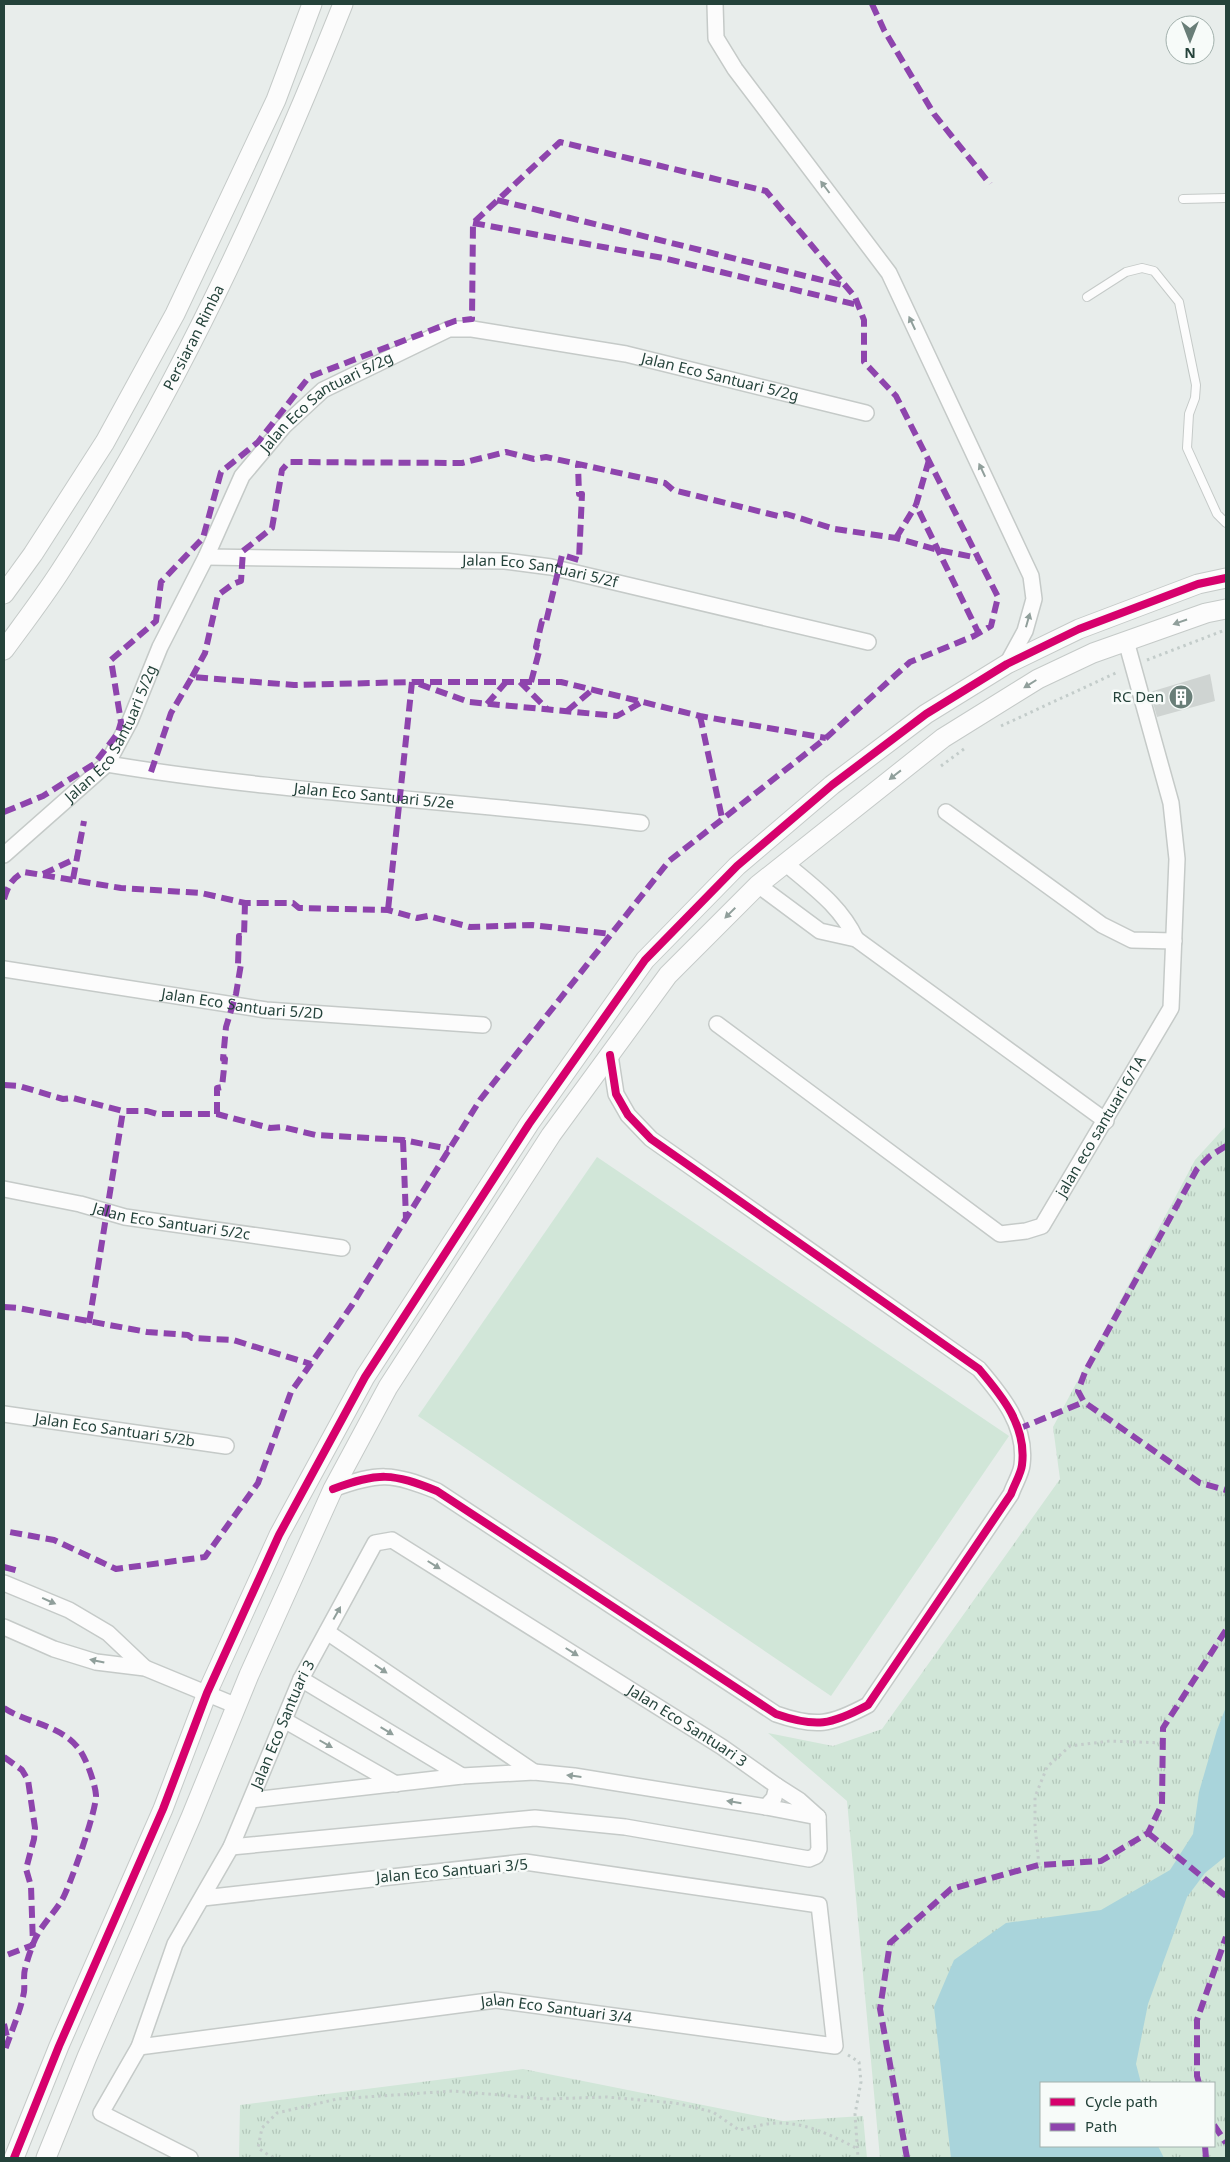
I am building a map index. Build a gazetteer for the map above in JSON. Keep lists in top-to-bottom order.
{
  "streets": {
    "street": [
      "Persiaran Rimba",
      "Jalan Eco Santuari 5/2g",
      "Jalan Eco Santuari 5/2f",
      "Jalan Eco Santuari 5/2e",
      "Jalan Eco Santuari 5/2D",
      "jalan eco santuari 6/1A",
      "Jalan Eco Santuari 5/2c",
      "Jalan Eco Santuari 5/2b",
      "Jalan Eco Santuari 3",
      "Jalan Eco Santuari 3/5",
      "Jalan Eco Santuari 3/4"
    ]
  },
  "crossings": [
    ["Jalan Eco Santuari 5/2g", "Jalan Eco Santuari 5/2f"],
    ["Jalan Eco Santuari 5/2g", "Jalan Eco Santuari 5/2e"],
    ["Jalan Eco Santuari 3", "Jalan Eco Santuari 3/5"],
    ["Jalan Eco Santuari 3", "Jalan Eco Santuari 3/4"],
    ["Jalan Eco Santuari 3/5", "Jalan Eco Santuari 3/4"]
  ],
  "places": {
    "building": ["RC Den"]
  },
  "legend": ["Cycle path", "Path"],
  "north": "bottom"
}
